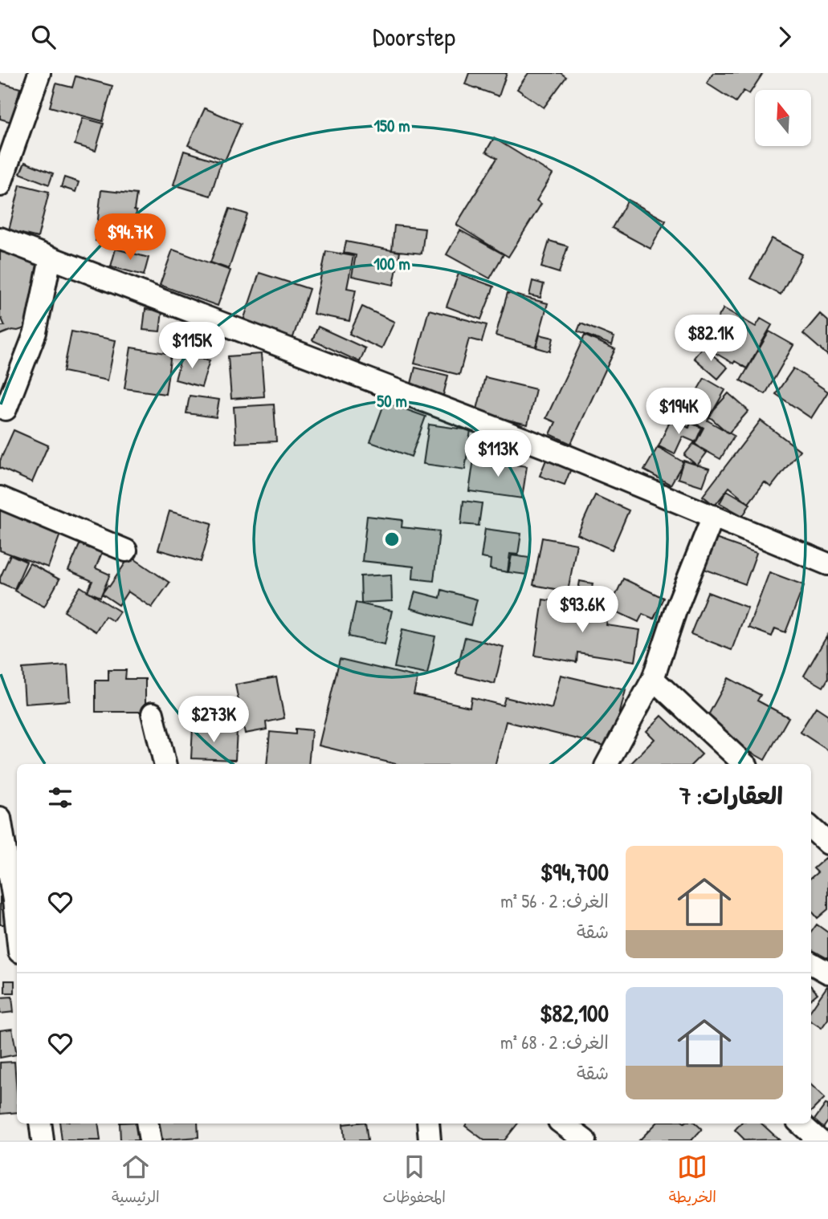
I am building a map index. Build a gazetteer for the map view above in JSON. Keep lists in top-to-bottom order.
{
  "north": "top",
  "page": {
    "header": "Doorstep",
    "price": [
      "$94.7K",
      "$82.1K",
      "$115K",
      "$194K",
      "$113K",
      "$93.6K",
      "$273K"
    ],
    "heading": "العقارات: 7",
    "list": [
      {
        "name": "$94,700",
        "note": "الغرف: 2 · 56 m² · شقة"
      },
      {
        "name": "$82,100",
        "note": "الغرف: 2 · 68 m² · شقة"
      }
    ],
    "tabs": ["الخريطة", "المحفوظات", "الرئيسية"]
  },
  "rings": ["150 m", "100 m", "50 m"]
}
